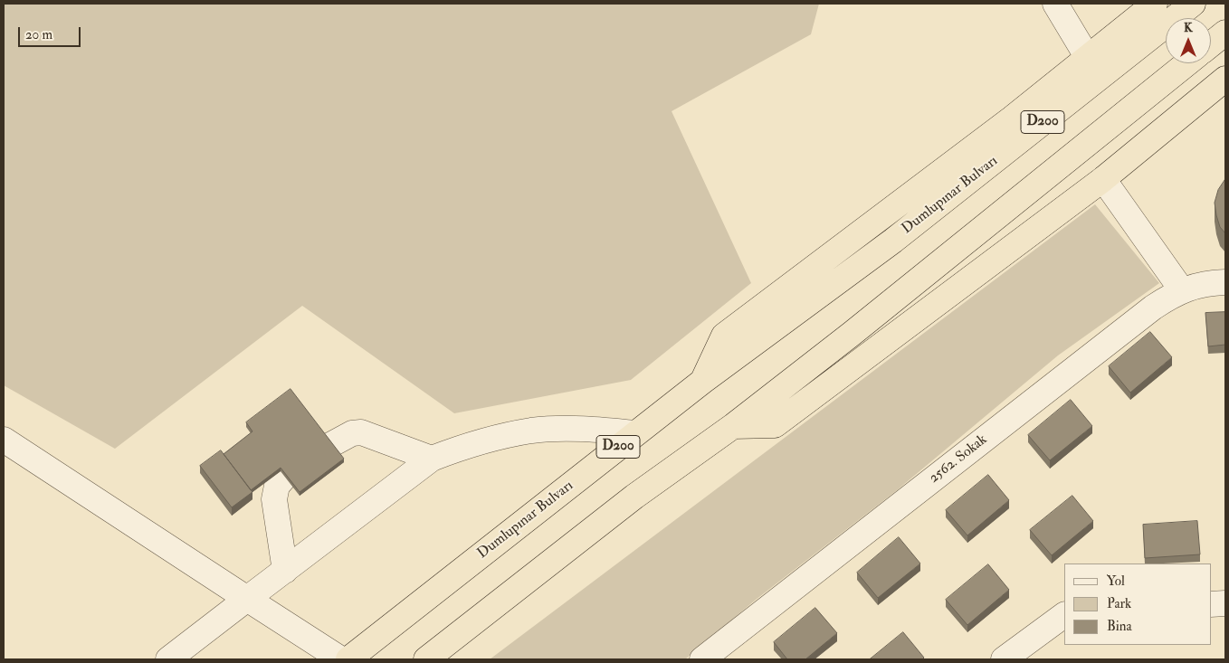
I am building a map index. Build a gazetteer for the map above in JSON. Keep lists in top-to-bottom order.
{
  "streets": {
    "highway": ["D200", "Dumlupınar Bulvarı"],
    "street": ["2562. Sokak"]
  },
  "legend": ["Yol", "Park", "Bina"],
  "scale_bar": "20 m",
  "north": "top"
}
